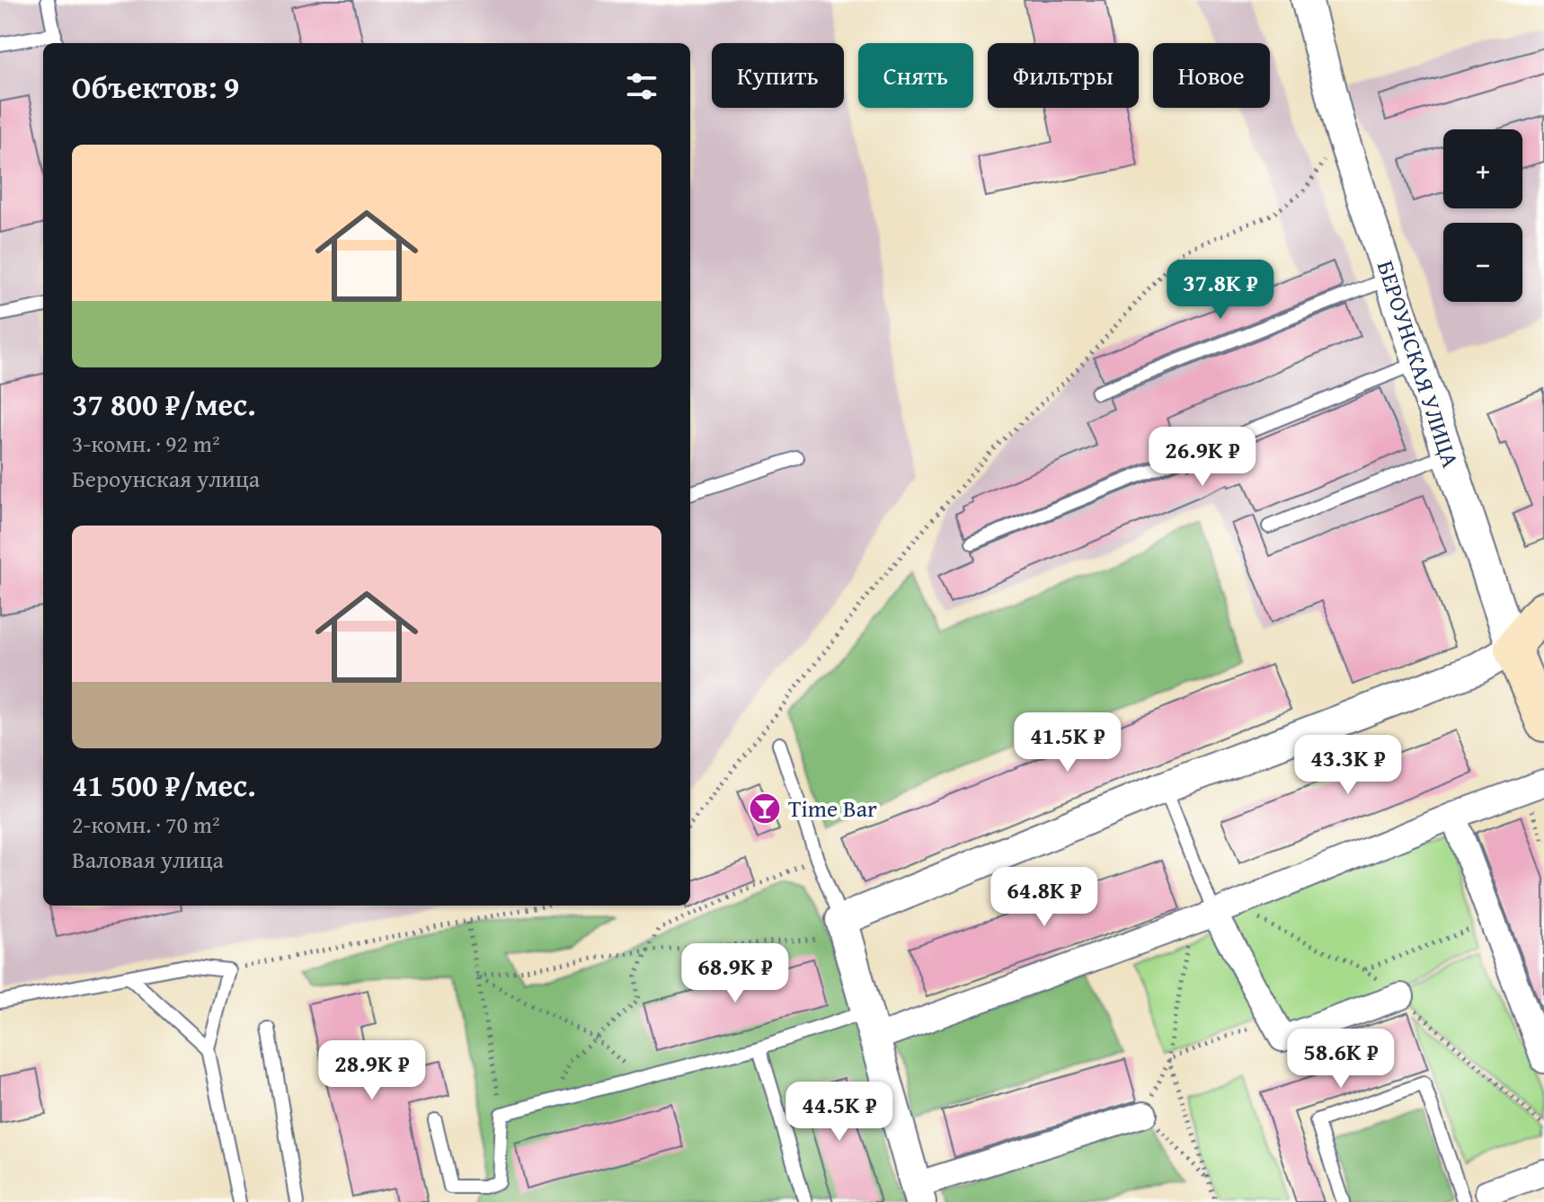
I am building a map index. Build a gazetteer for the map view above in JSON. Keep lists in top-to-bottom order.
{
  "streets": {
    "main road": ["БЕРОУНСКАЯ УЛИЦА"]
  },
  "places": {
    "bar": ["Time Bar"]
  },
  "page": {
    "chip": [
      "Купить",
      "Снять",
      "Фильтры",
      "Новое"
    ],
    "heading": "Объектов: 9",
    "map_buttons": ["+", "−"],
    "list": [
      {
        "name": "37 800 ₽/мес.",
        "note": "3-комн. · 92 m² · Бероунская улица"
      },
      {
        "name": "41 500 ₽/мес.",
        "note": "2-комн. · 70 m² · Валовая улица"
      }
    ],
    "price": [
      "37.8K ₽",
      "26.9K ₽",
      "41.5K ₽",
      "43.3K ₽",
      "64.8K ₽",
      "68.9K ₽",
      "58.6K ₽",
      "28.9K ₽",
      "44.5K ₽"
    ]
  }
}
